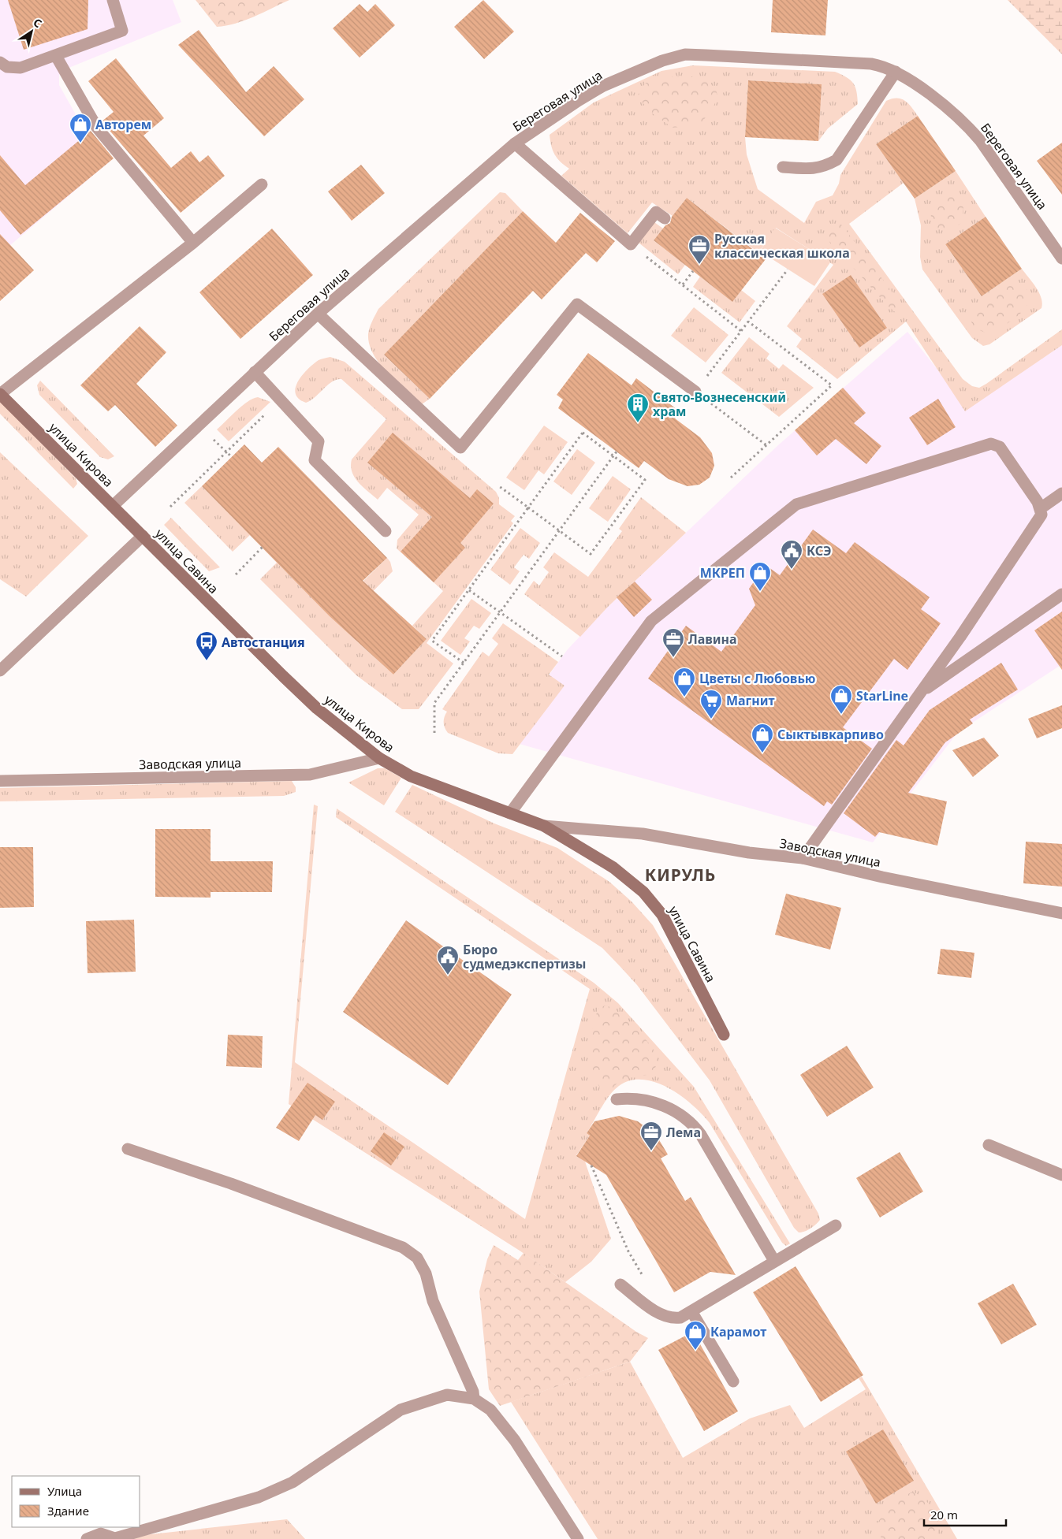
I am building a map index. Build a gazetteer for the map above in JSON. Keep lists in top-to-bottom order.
{
  "streets": {
    "main road": ["улица Кирова", "улица Савина"],
    "street": ["Береговая улица", "Заводская улица"]
  },
  "crossings": [
    ["Береговая улица", "улица Кирова"],
    ["улица Кирова", "улица Савина"],
    ["улица Кирова", "Заводская улица"],
    ["улица Савина", "Заводская улица"]
  ],
  "districts": ["КИРУЛЬ"],
  "places": {
    "shop": [
      "Авторем",
      "МКРЕП",
      "Цветы с Любовью",
      "StarLine",
      "Сыктывкарпиво",
      "Карамот"
    ],
    "office": ["Русская классическая школа", "Лавина", "Лема"],
    "building": ["Свято-Вознесенский храм"],
    "public building": ["КСЭ", "Бюро судмедэкспертизы"],
    "bus stop": ["Автостанция"],
    "supermarket": ["Магнит"]
  },
  "legend": ["Улица", "Здание"],
  "scale_bar": "20 m",
  "north": "top right"
}
